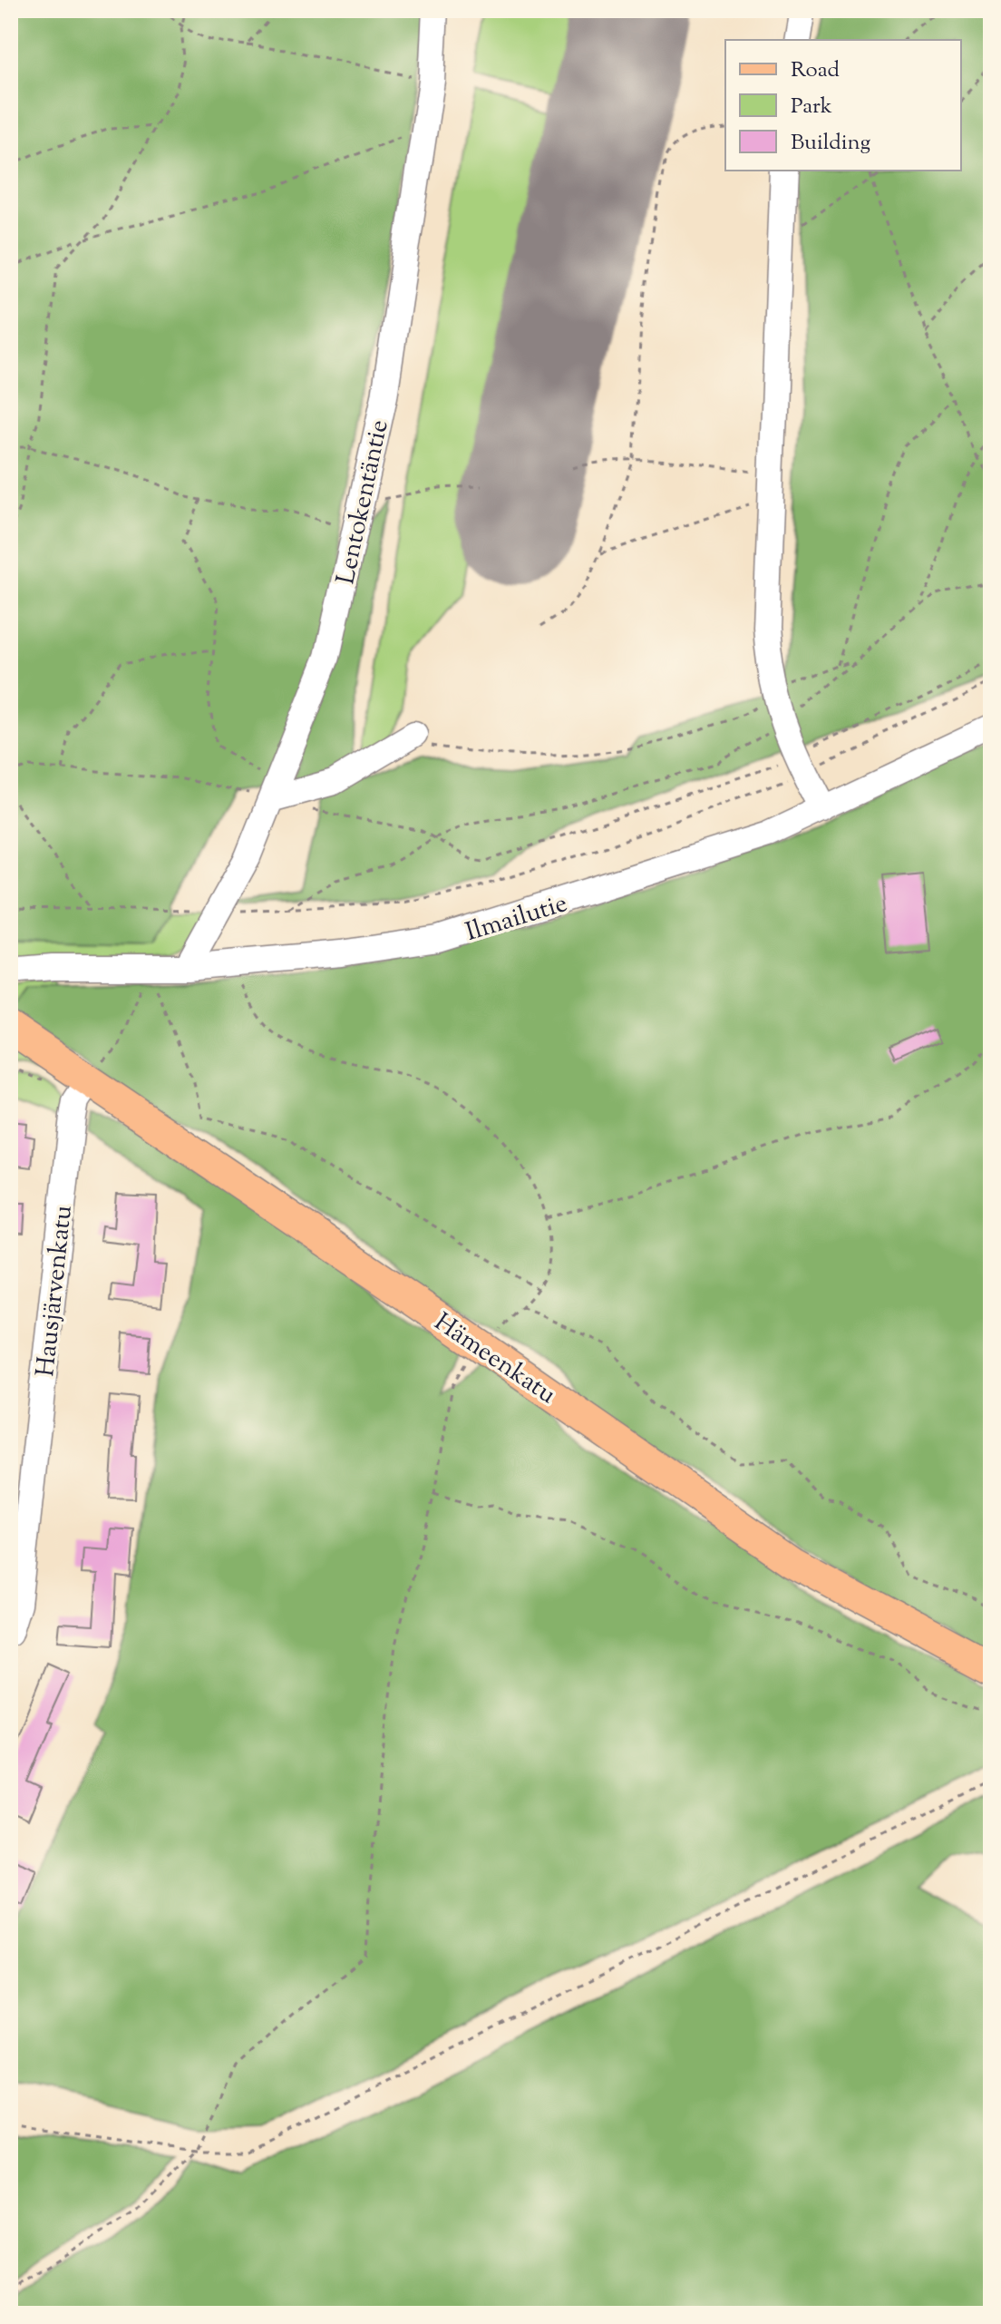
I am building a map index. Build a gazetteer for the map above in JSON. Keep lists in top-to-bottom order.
{
  "streets": {
    "main road": ["Hämeenkatu"],
    "street": ["Lentokentäntie", "Ilmailutie", "Hausjärvenkatu"]
  },
  "crossings": [
    ["Lentokentäntie", "Ilmailutie"],
    ["Hausjärvenkatu", "Hämeenkatu"]
  ],
  "legend": ["Road", "Park", "Building"]
}
